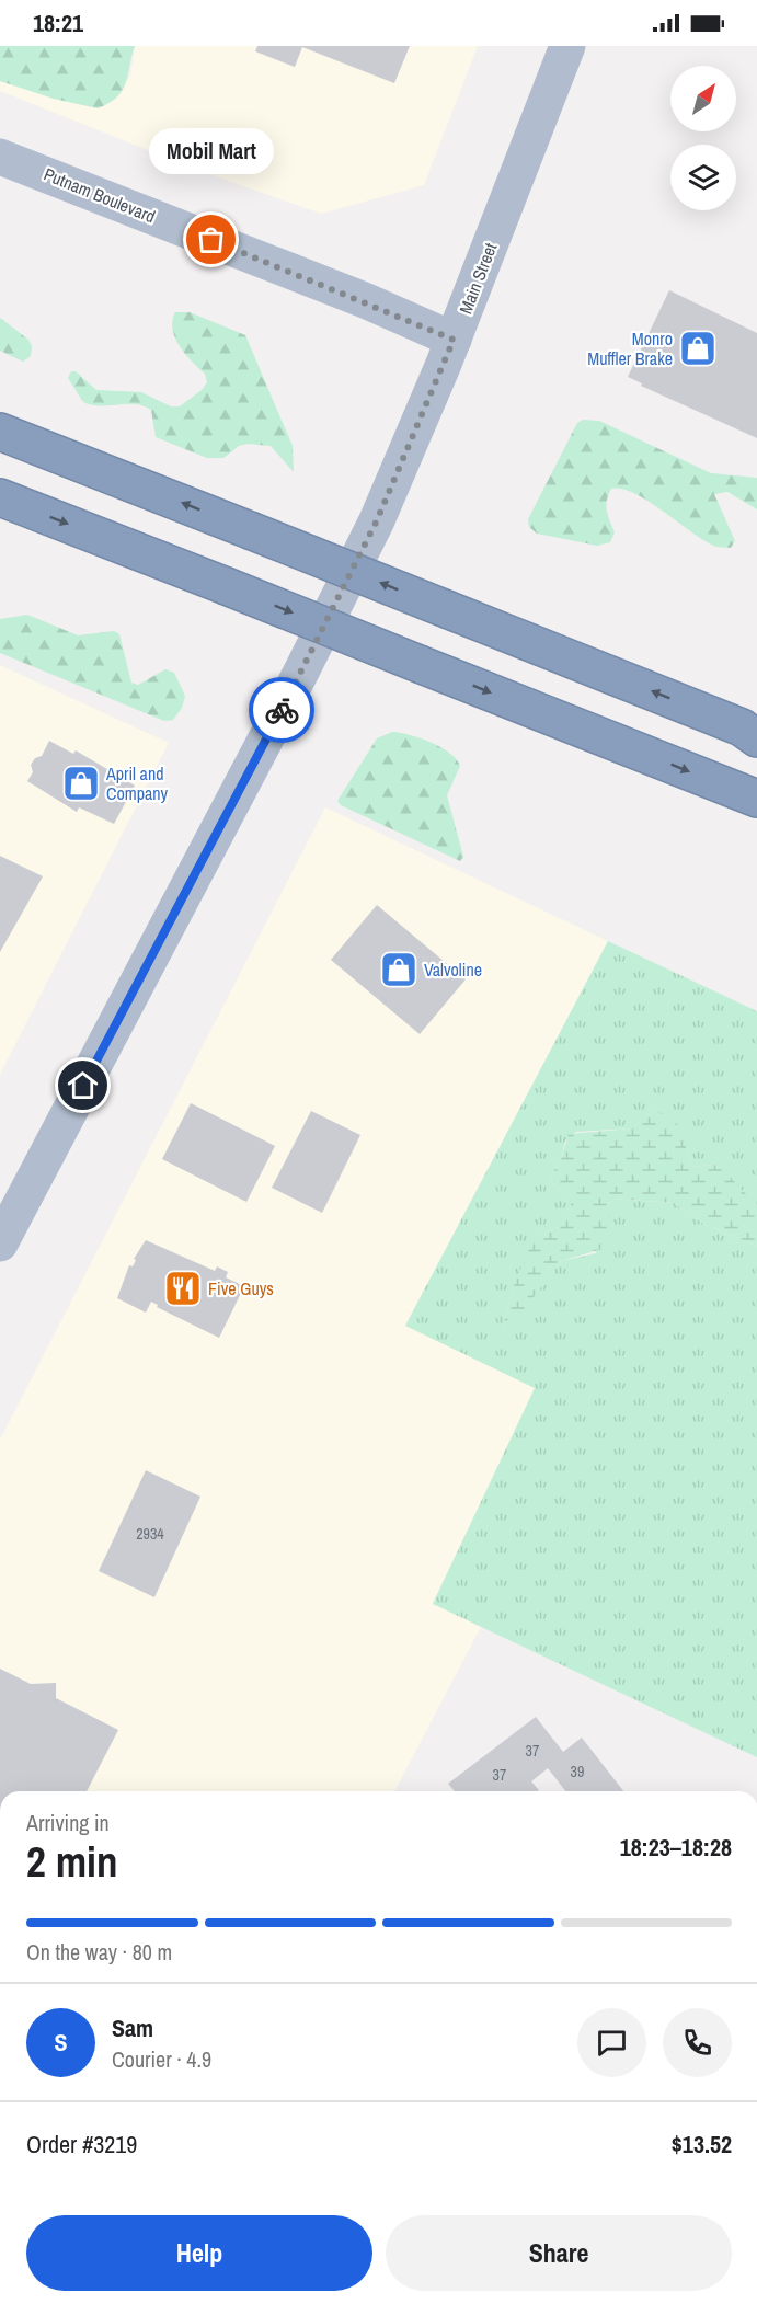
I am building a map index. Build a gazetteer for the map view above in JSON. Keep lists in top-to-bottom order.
{
  "streets": {
    "main road": ["Putnam Boulevard", "Main Street"]
  },
  "crossings": [
    ["Putnam Boulevard", "Main Street"]
  ],
  "places": {
    "other": ["Mobil Mart"],
    "shop": ["Monro Muffler Brake", "April and Company", "Valvoline"],
    "restaurant": ["Five Guys"]
  },
  "house_numbers": [
    "2934",
    "37",
    "39",
    "37"
  ],
  "north": "top right",
  "page": {
    "status": "18:21",
    "bubble": "Mobil Mart",
    "heading": ["2 min", "Arriving in", "18:23–18:28"],
    "panel": [
      "Sam",
      "Courier · 4.9",
      "Order #3219",
      "$13.52"
    ],
    "bar": "On the way · 80 m",
    "round": "S",
    "buttons": ["Help", "Share"]
  }
}
